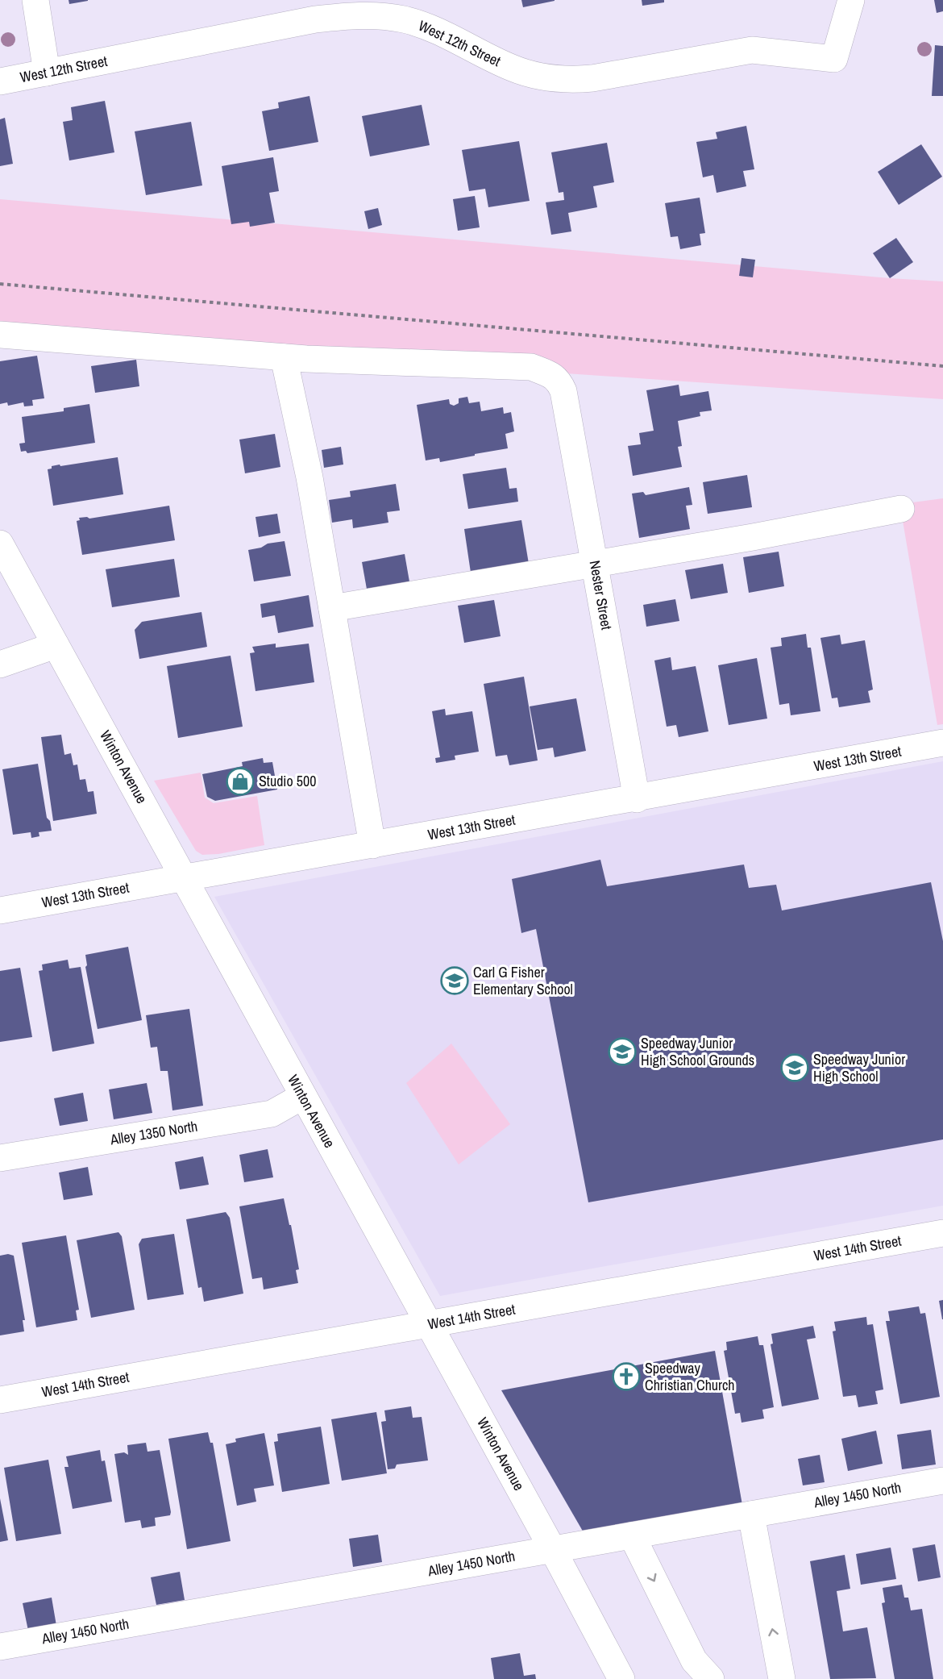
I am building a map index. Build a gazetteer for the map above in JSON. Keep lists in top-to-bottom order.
{
  "streets": {
    "street": [
      "West 12th Street",
      "Nester Street",
      "West 13th Street",
      "Winton Avenue",
      "Alley 1350 North",
      "West 14th Street",
      "Alley 1450 North"
    ]
  },
  "crossings": [
    ["Nester Street", "West 13th Street"],
    ["West 13th Street", "Winton Avenue"],
    ["Winton Avenue", "Alley 1350 North"],
    ["Winton Avenue", "West 14th Street"],
    ["Winton Avenue", "Alley 1450 North"]
  ],
  "places": {
    "shop": ["Studio 500"],
    "school or university": ["Carl G Fisher Elementary School", "Speedway Junior High School Grounds", "Speedway Junior High School"],
    "church": ["Speedway Christian Church"]
  }
}
